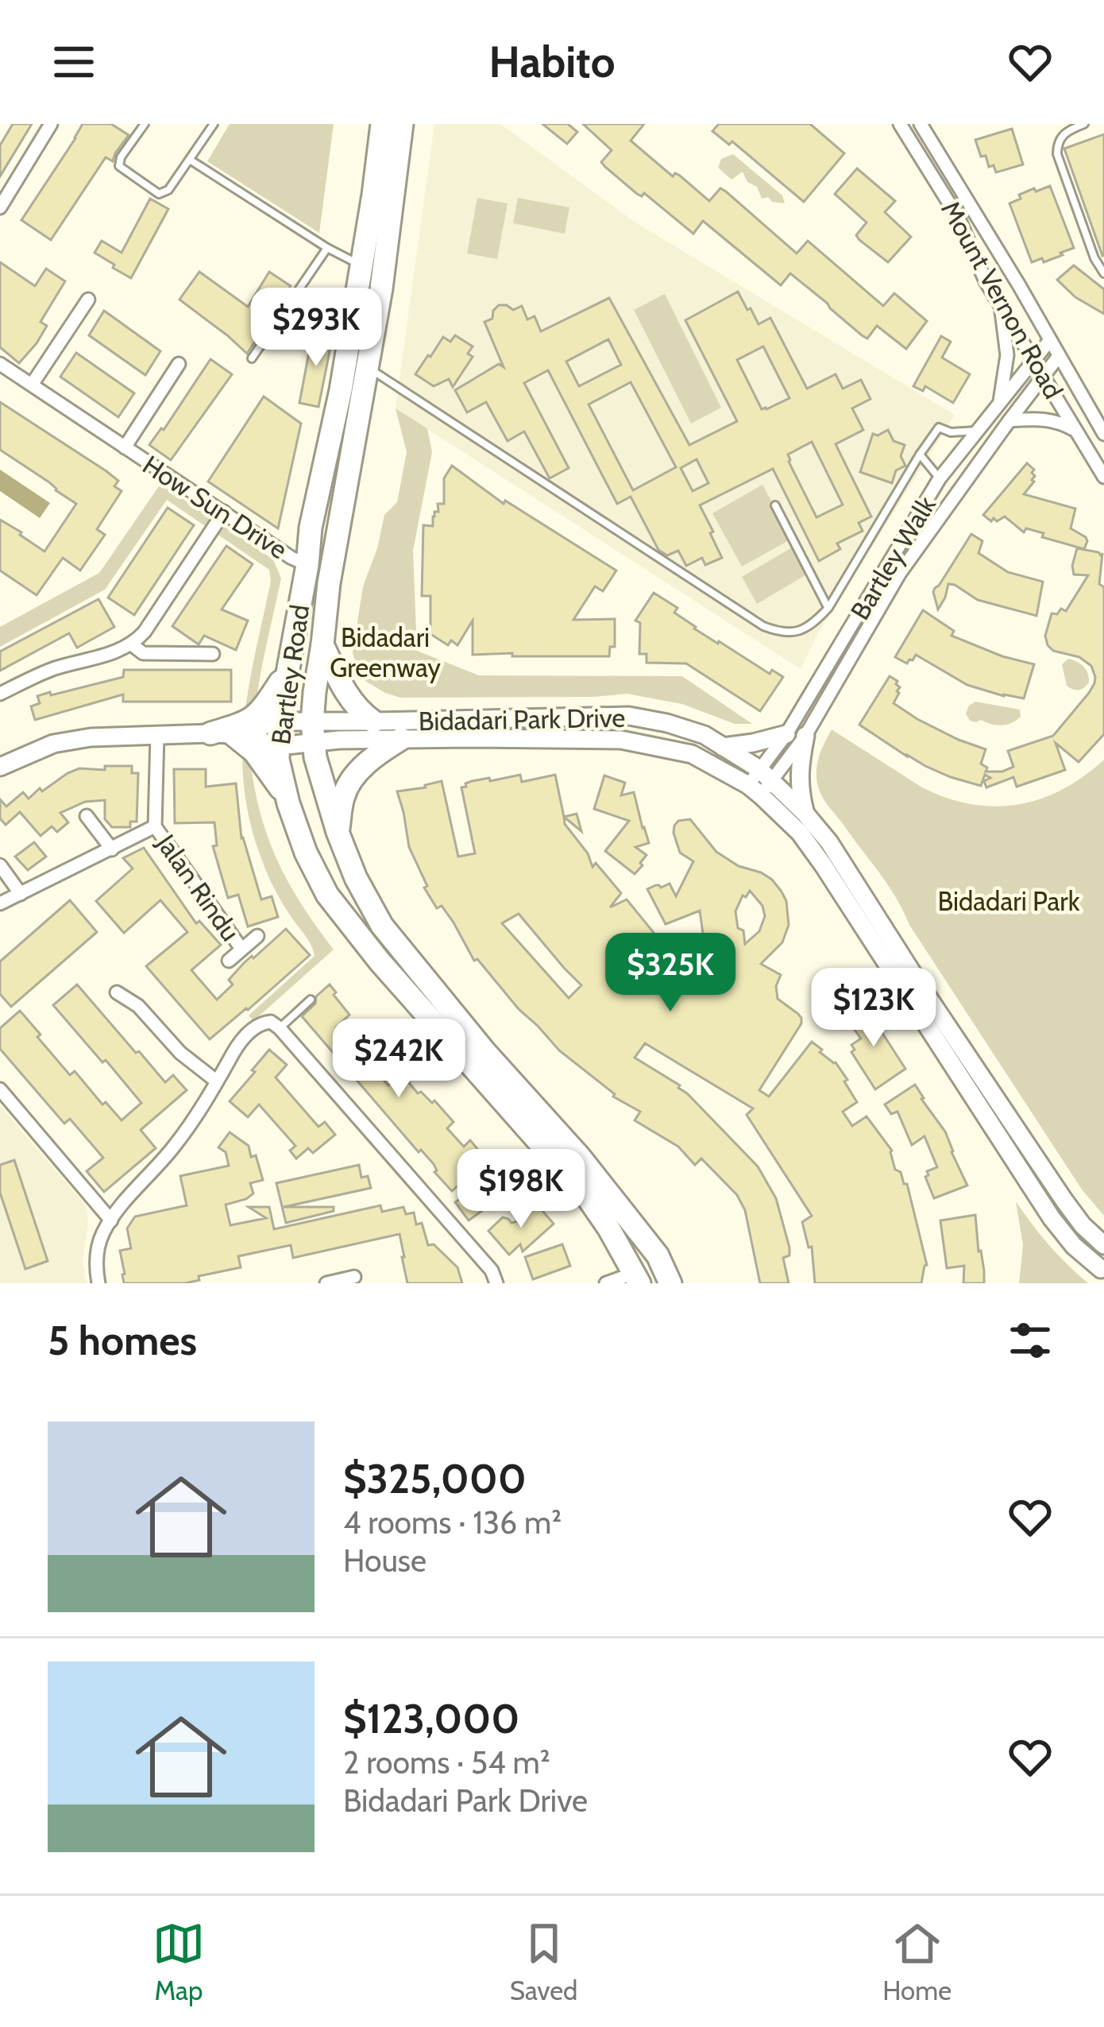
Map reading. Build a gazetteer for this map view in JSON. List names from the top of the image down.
{
  "streets": {
    "highway": ["Bartley Road"],
    "street": [
      "Mount Vernon Road",
      "How Sun Drive",
      "Bartley Walk",
      "Bidadari Park Drive",
      "Jalan Rindu"
    ]
  },
  "crossings": [
    ["Mount Vernon Road", "Bartley Walk"],
    ["How Sun Drive", "Bartley Road"],
    ["Bartley Walk", "Bidadari Park Drive"],
    ["Bartley Road", "Bidadari Park Drive"]
  ],
  "parks": ["Bidadari Greenway", "Bidadari Park"],
  "page": {
    "header": "Habito",
    "price": [
      "$293K",
      "$325K",
      "$123K",
      "$242K",
      "$198K"
    ],
    "heading": "5 homes",
    "list": [
      {
        "name": "$325,000",
        "note": "4 rooms · 136 m² · House"
      },
      {
        "name": "$123,000",
        "note": "2 rooms · 54 m² · Bidadari Park Drive"
      }
    ],
    "tabs": ["Map", "Saved", "Home"]
  }
}
